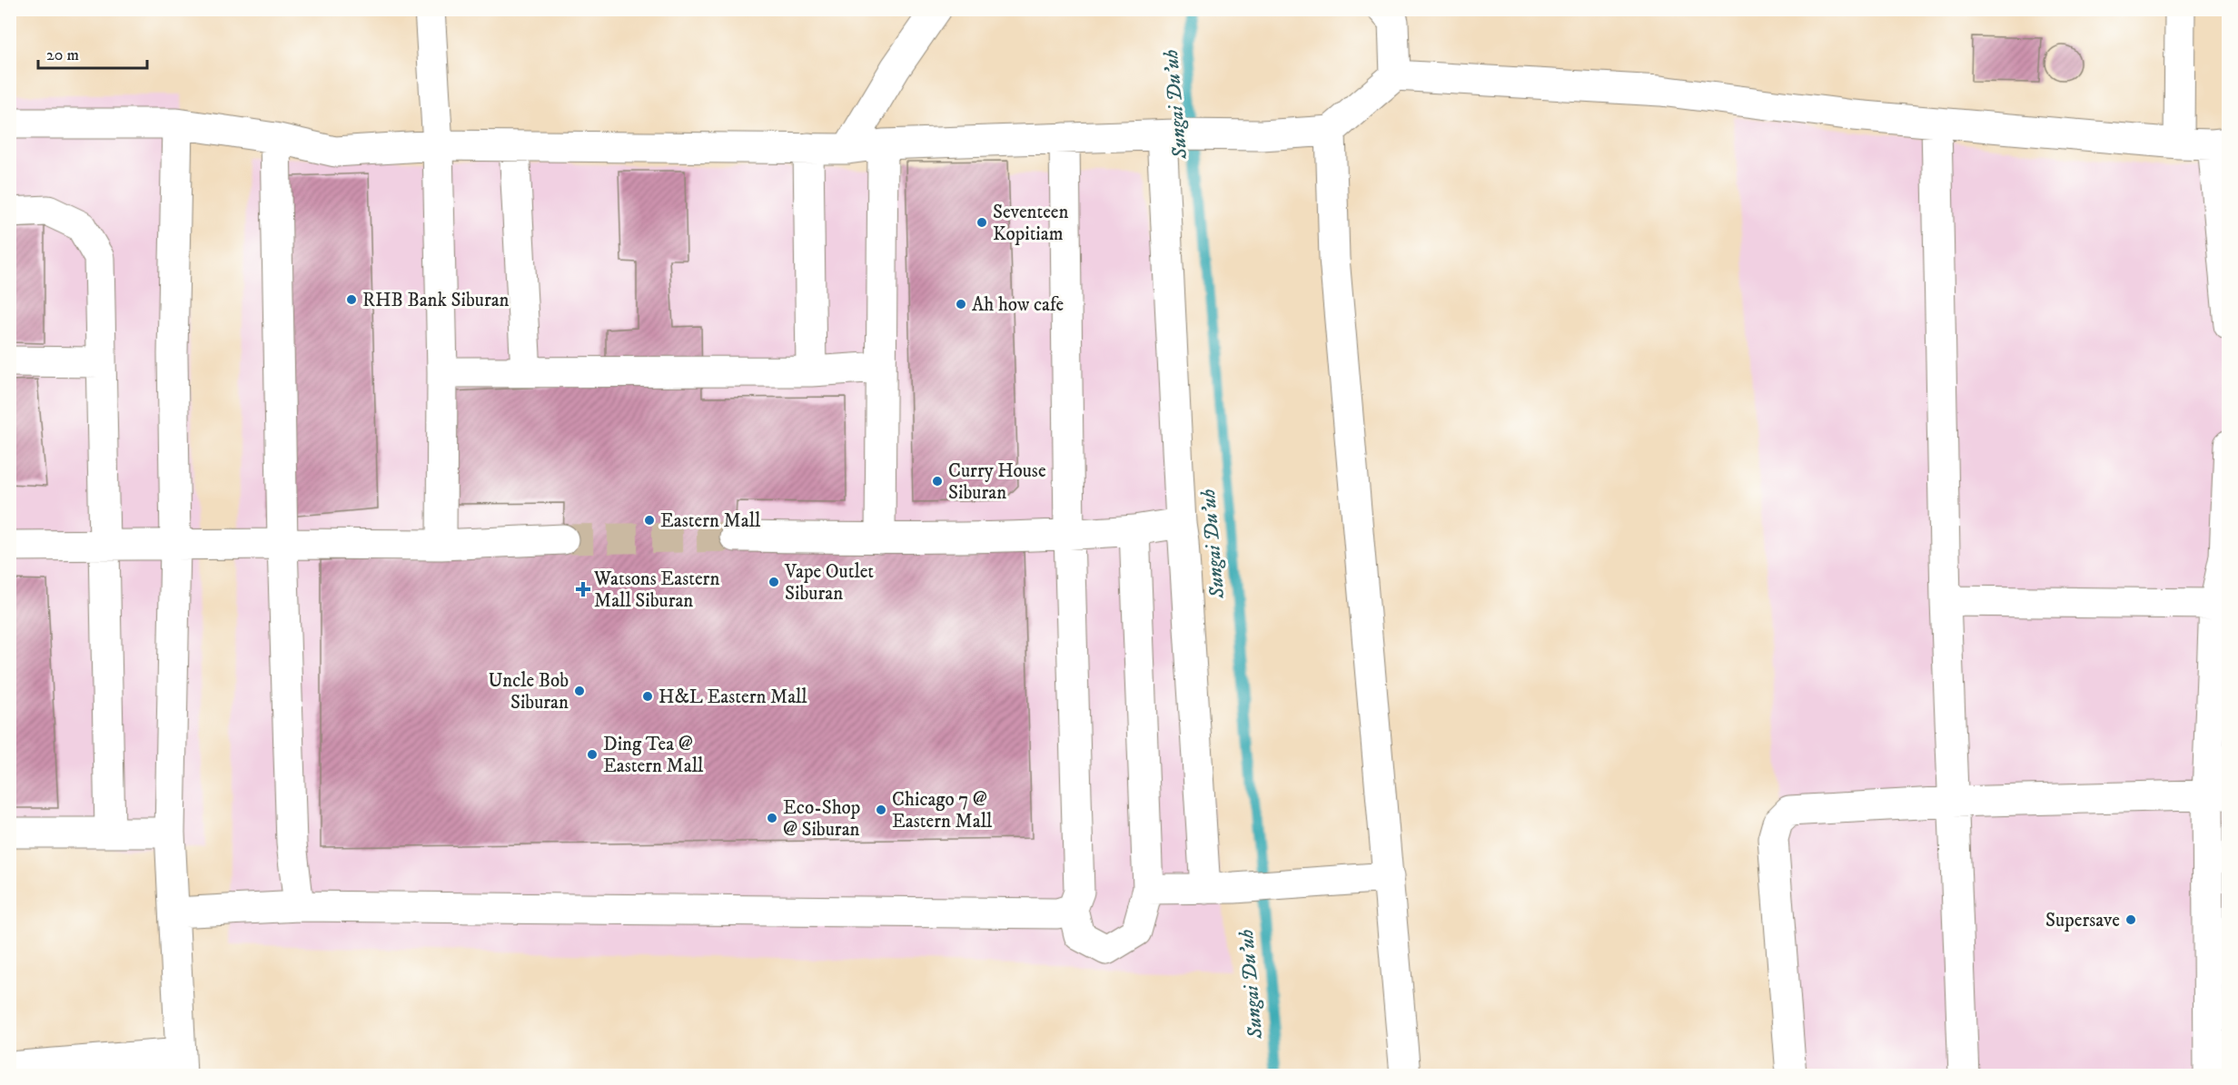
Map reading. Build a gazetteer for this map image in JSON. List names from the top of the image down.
{
  "water": ["Sungai Du'uh"],
  "places": {
    "other": [
      "Seventeen Kopitiam",
      "RHB Bank Siburan",
      "Ah how cafe",
      "Curry House Siburan",
      "Eastern Mall",
      "Vape Outlet Siburan",
      "Uncle Bob Siburan",
      "H&L Eastern Mall",
      "Ding Tea @ Eastern Mall",
      "Chicago 7 @ Eastern Mall",
      "Eco-Shop @ Siburan",
      "Supersave"
    ],
    "health": ["Watsons Eastern Mall Siburan"]
  },
  "scale_bar": "20 m"
}
